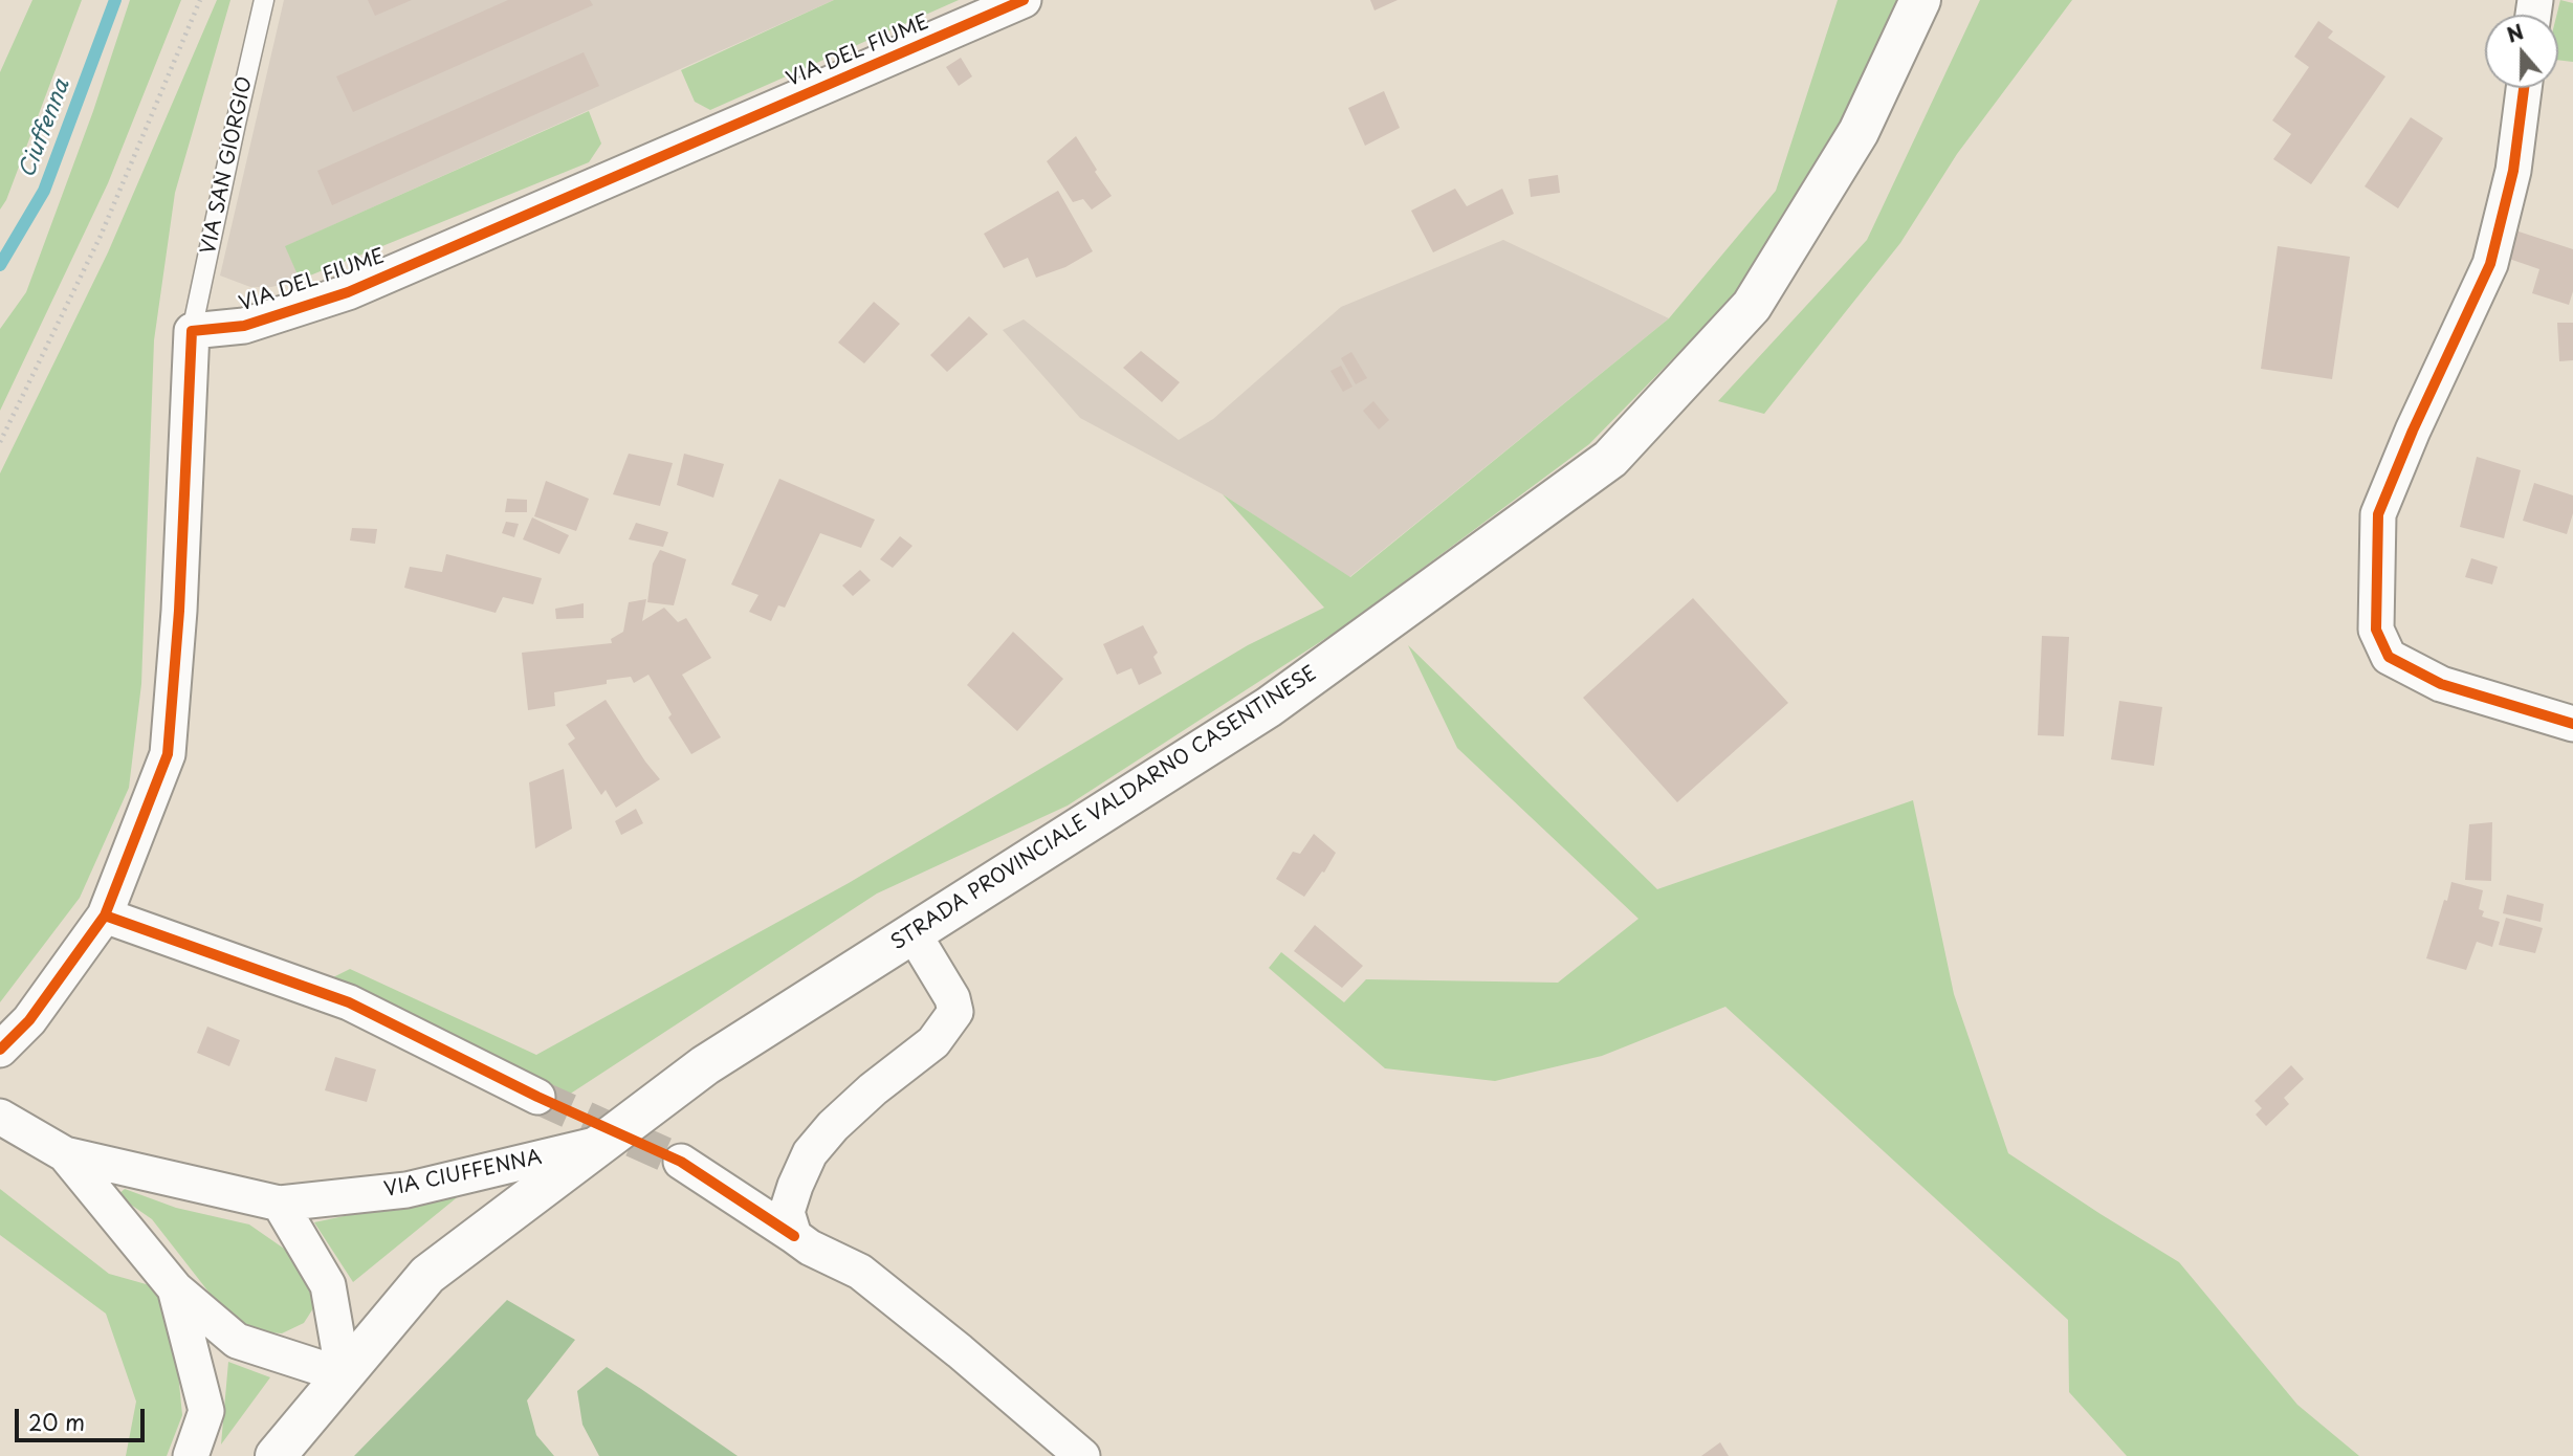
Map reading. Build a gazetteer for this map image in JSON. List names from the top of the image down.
{
  "streets": {
    "main road": ["STRADA PROVINCIALE VALDARNO CASENTINESE"],
    "street": ["VIA DEL FIUME", "VIA CIUFFENNA"],
    "lane": ["VIA SAN GIORGIO"]
  },
  "crossings": [
    ["VIA DEL FIUME", "VIA SAN GIORGIO"],
    ["STRADA PROVINCIALE VALDARNO CASENTINESE", "VIA CIUFFENNA"]
  ],
  "water": ["Ciuffenna"],
  "scale_bar": "20 m",
  "north": "top"
}
